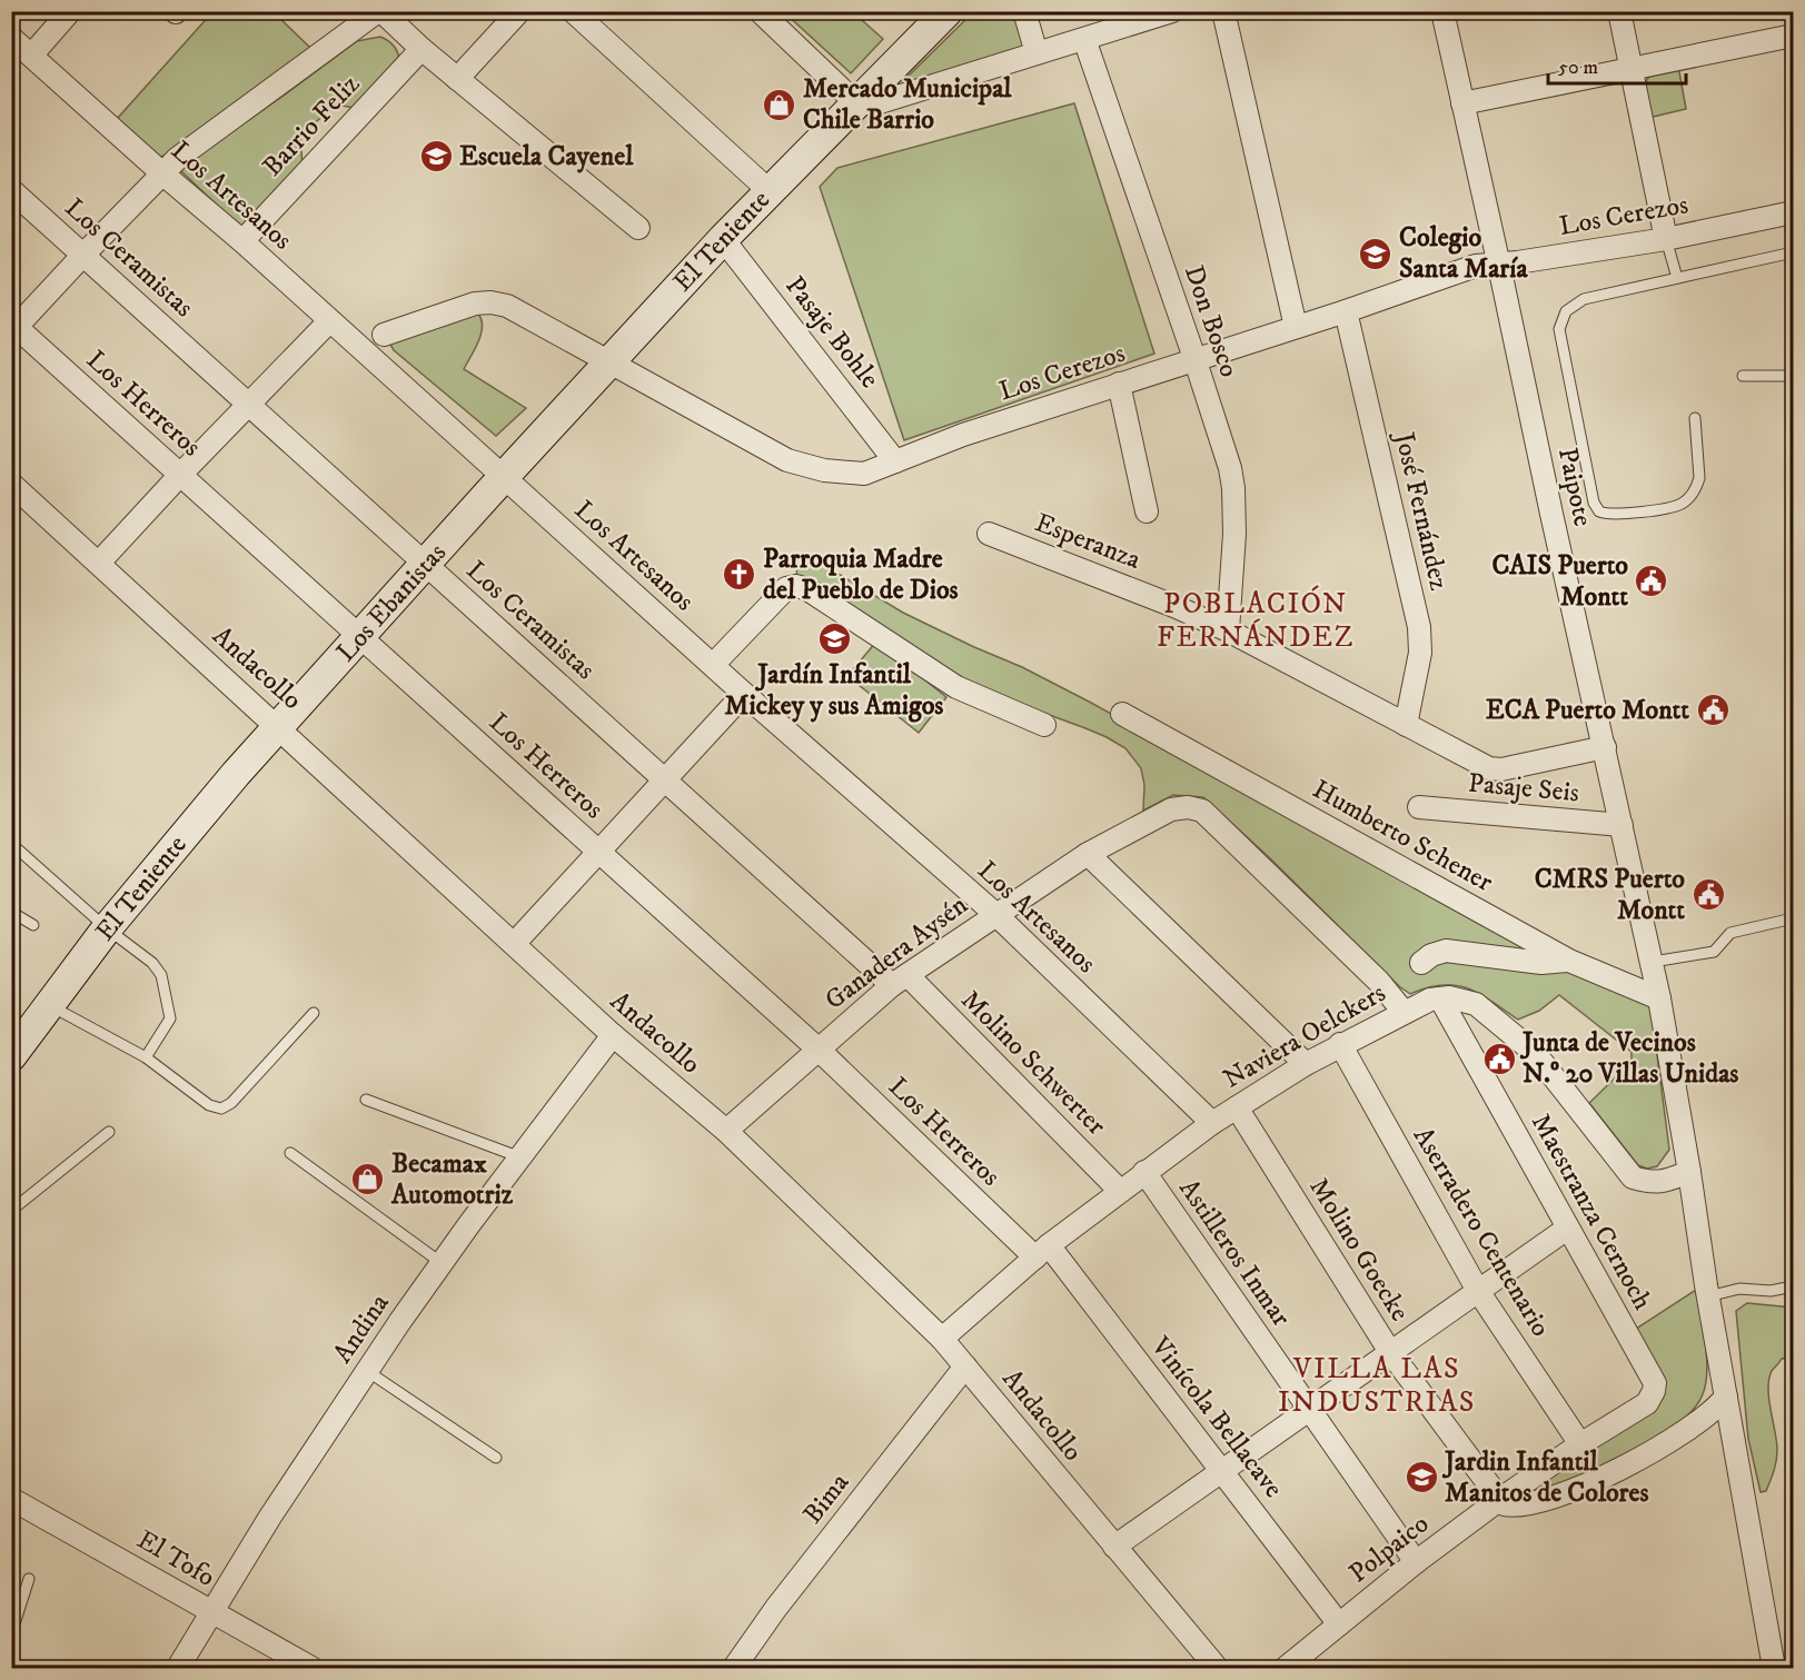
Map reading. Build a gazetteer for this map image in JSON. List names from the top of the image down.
{
  "streets": {
    "main road": ["El Teniente", "Los Ebanistas"],
    "street": [
      "Barrio Feliz",
      "Los Artesanos",
      "Los Cerezos",
      "Los Ceramistas",
      "Don Bosco",
      "Pasaje Bohle",
      "Los Herreros",
      "Paipote",
      "José Fernández",
      "Esperanza",
      "Andacollo",
      "Pasaje Seis",
      "Humberto Schener",
      "Ganadera Aysén",
      "Naviera Oelckers",
      "Molino Schwerter",
      "Maestranza Cernoch",
      "Aserradero Centenario",
      "Molino Goecke",
      "Astilleros Inmar",
      "Andina",
      "Vinícola Bellacave",
      "Bima",
      "Polpaico",
      "El Tofo"
    ]
  },
  "crossings": [
    ["Barrio Feliz", "Los Artesanos"],
    ["Los Artesanos", "El Teniente"],
    ["Los Artesanos", "Los Ebanistas"],
    ["Los Artesanos", "Ganadera Aysén"],
    ["Los Artesanos", "Naviera Oelckers"],
    ["Los Cerezos", "El Teniente"],
    ["Los Cerezos", "Don Bosco"],
    ["Los Cerezos", "Pasaje Bohle"],
    ["Los Cerezos", "Paipote"],
    ["Los Cerezos", "José Fernández"],
    ["El Teniente", "Pasaje Bohle"],
    ["El Teniente", "Los Ebanistas"],
    ["El Teniente", "Andacollo"],
    ["Los Ceramistas", "Los Ebanistas"],
    ["Los Ceramistas", "Ganadera Aysén"],
    ["Los Ceramistas", "Molino Schwerter"],
    ["Don Bosco", "Esperanza"],
    ["Los Herreros", "Los Ebanistas"],
    ["Los Herreros", "Ganadera Aysén"],
    ["Los Herreros", "Naviera Oelckers"],
    ["Los Herreros", "Vinícola Bellacave"],
    ["Paipote", "Esperanza"],
    ["Paipote", "Pasaje Seis"],
    ["Paipote", "Humberto Schener"],
    ["Paipote", "Naviera Oelckers"],
    ["José Fernández", "Esperanza"],
    ["Los Ebanistas", "Andacollo"],
    ["Andacollo", "Ganadera Aysén"],
    ["Andacollo", "Naviera Oelckers"],
    ["Andacollo", "Andina"],
    ["Andacollo", "Bima"],
    ["Ganadera Aysén", "Naviera Oelckers"],
    ["Ganadera Aysén", "Molino Schwerter"],
    ["Naviera Oelckers", "Molino Schwerter"],
    ["Naviera Oelckers", "Maestranza Cernoch"],
    ["Naviera Oelckers", "Aserradero Centenario"],
    ["Naviera Oelckers", "Molino Goecke"],
    ["Naviera Oelckers", "Astilleros Inmar"],
    ["Naviera Oelckers", "Vinícola Bellacave"],
    ["Maestranza Cernoch", "Polpaico"],
    ["Aserradero Centenario", "Polpaico"],
    ["Molino Goecke", "Polpaico"],
    ["Astilleros Inmar", "Polpaico"],
    ["Andina", "El Tofo"],
    ["Vinícola Bellacave", "Polpaico"]
  ],
  "districts": ["POBLACIÓN FERNÁNDEZ", "VILLA LAS INDUSTRIAS"],
  "places": {
    "shop": ["Mercado Municipal Chile Barrio", "Becamax Automotriz"],
    "school or university": [
      "Escuela Cayenel",
      "Colegio Santa María",
      "Jardín Infantil Mickey y sus Amigos",
      "Jardin Infantil Manitos de Colores"
    ],
    "church": ["Parroquia Madre del Pueblo de Dios"],
    "public building": [
      "CAIS Puerto Montt",
      "ECA Puerto Montt",
      "CMRS Puerto Montt",
      "Junta de Vecinos N.º 20 Villas Unidas"
    ]
  },
  "scale_bar": "50 m"
}
